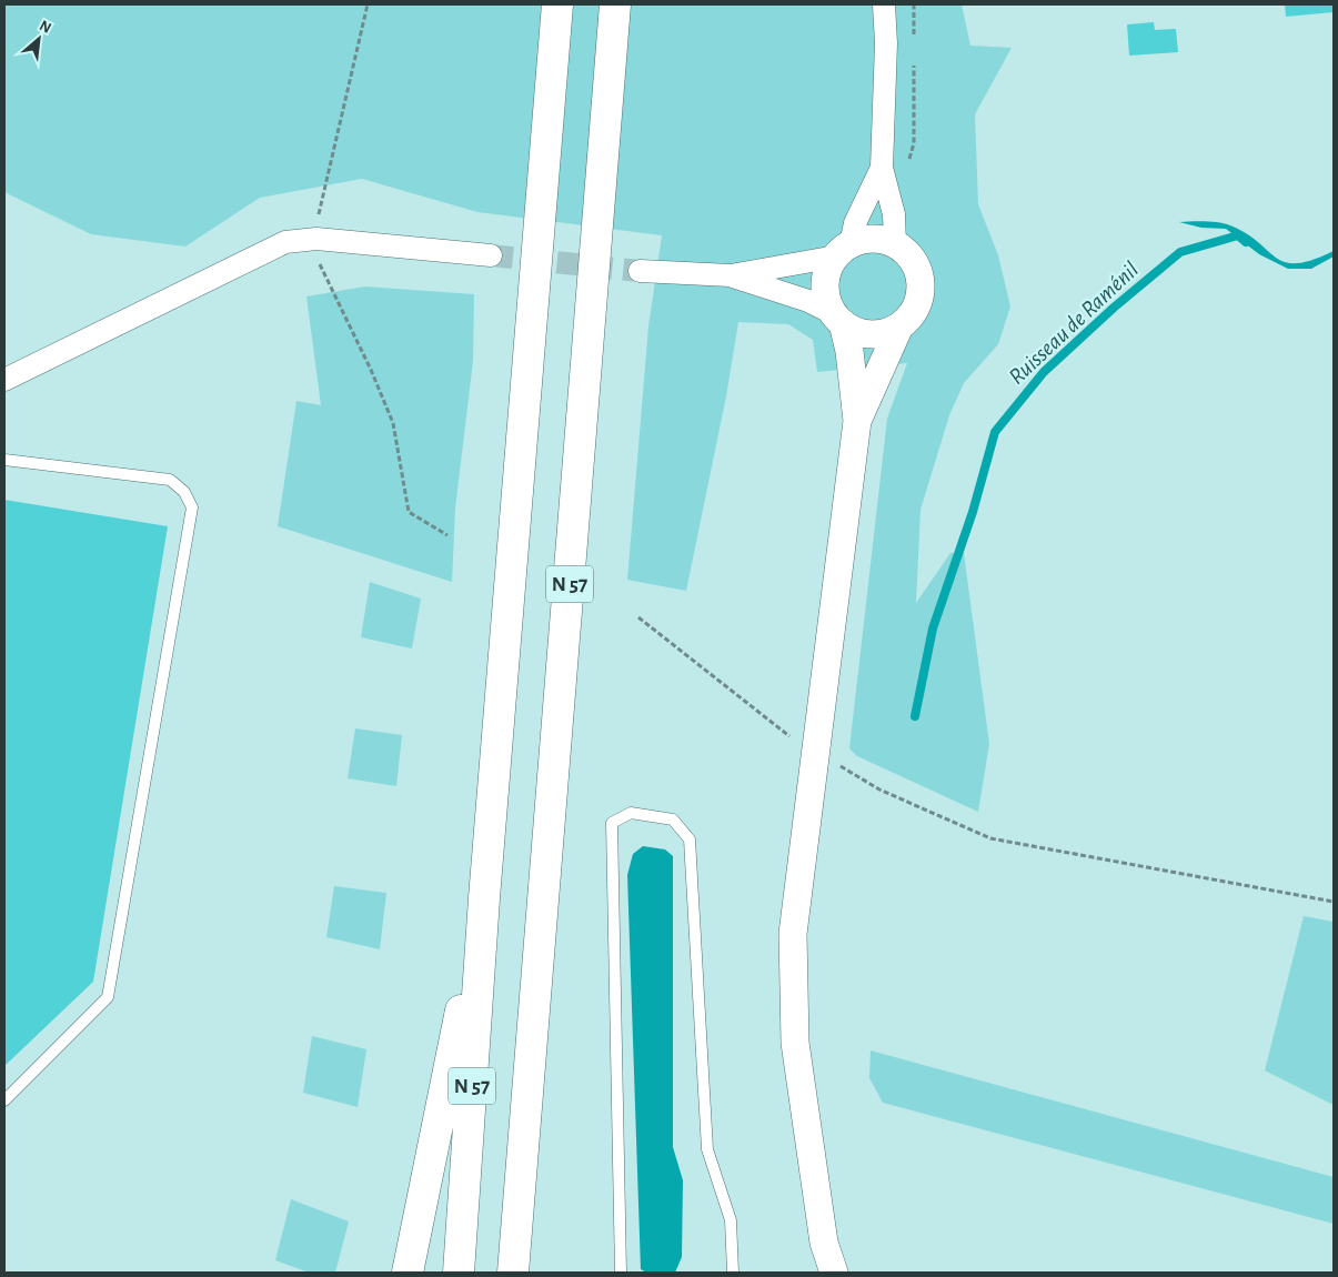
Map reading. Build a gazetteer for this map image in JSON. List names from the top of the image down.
{
  "streets": {
    "highway": ["N 57"]
  },
  "water": ["Ruisseau de Raménil"],
  "north": "top right"
}
